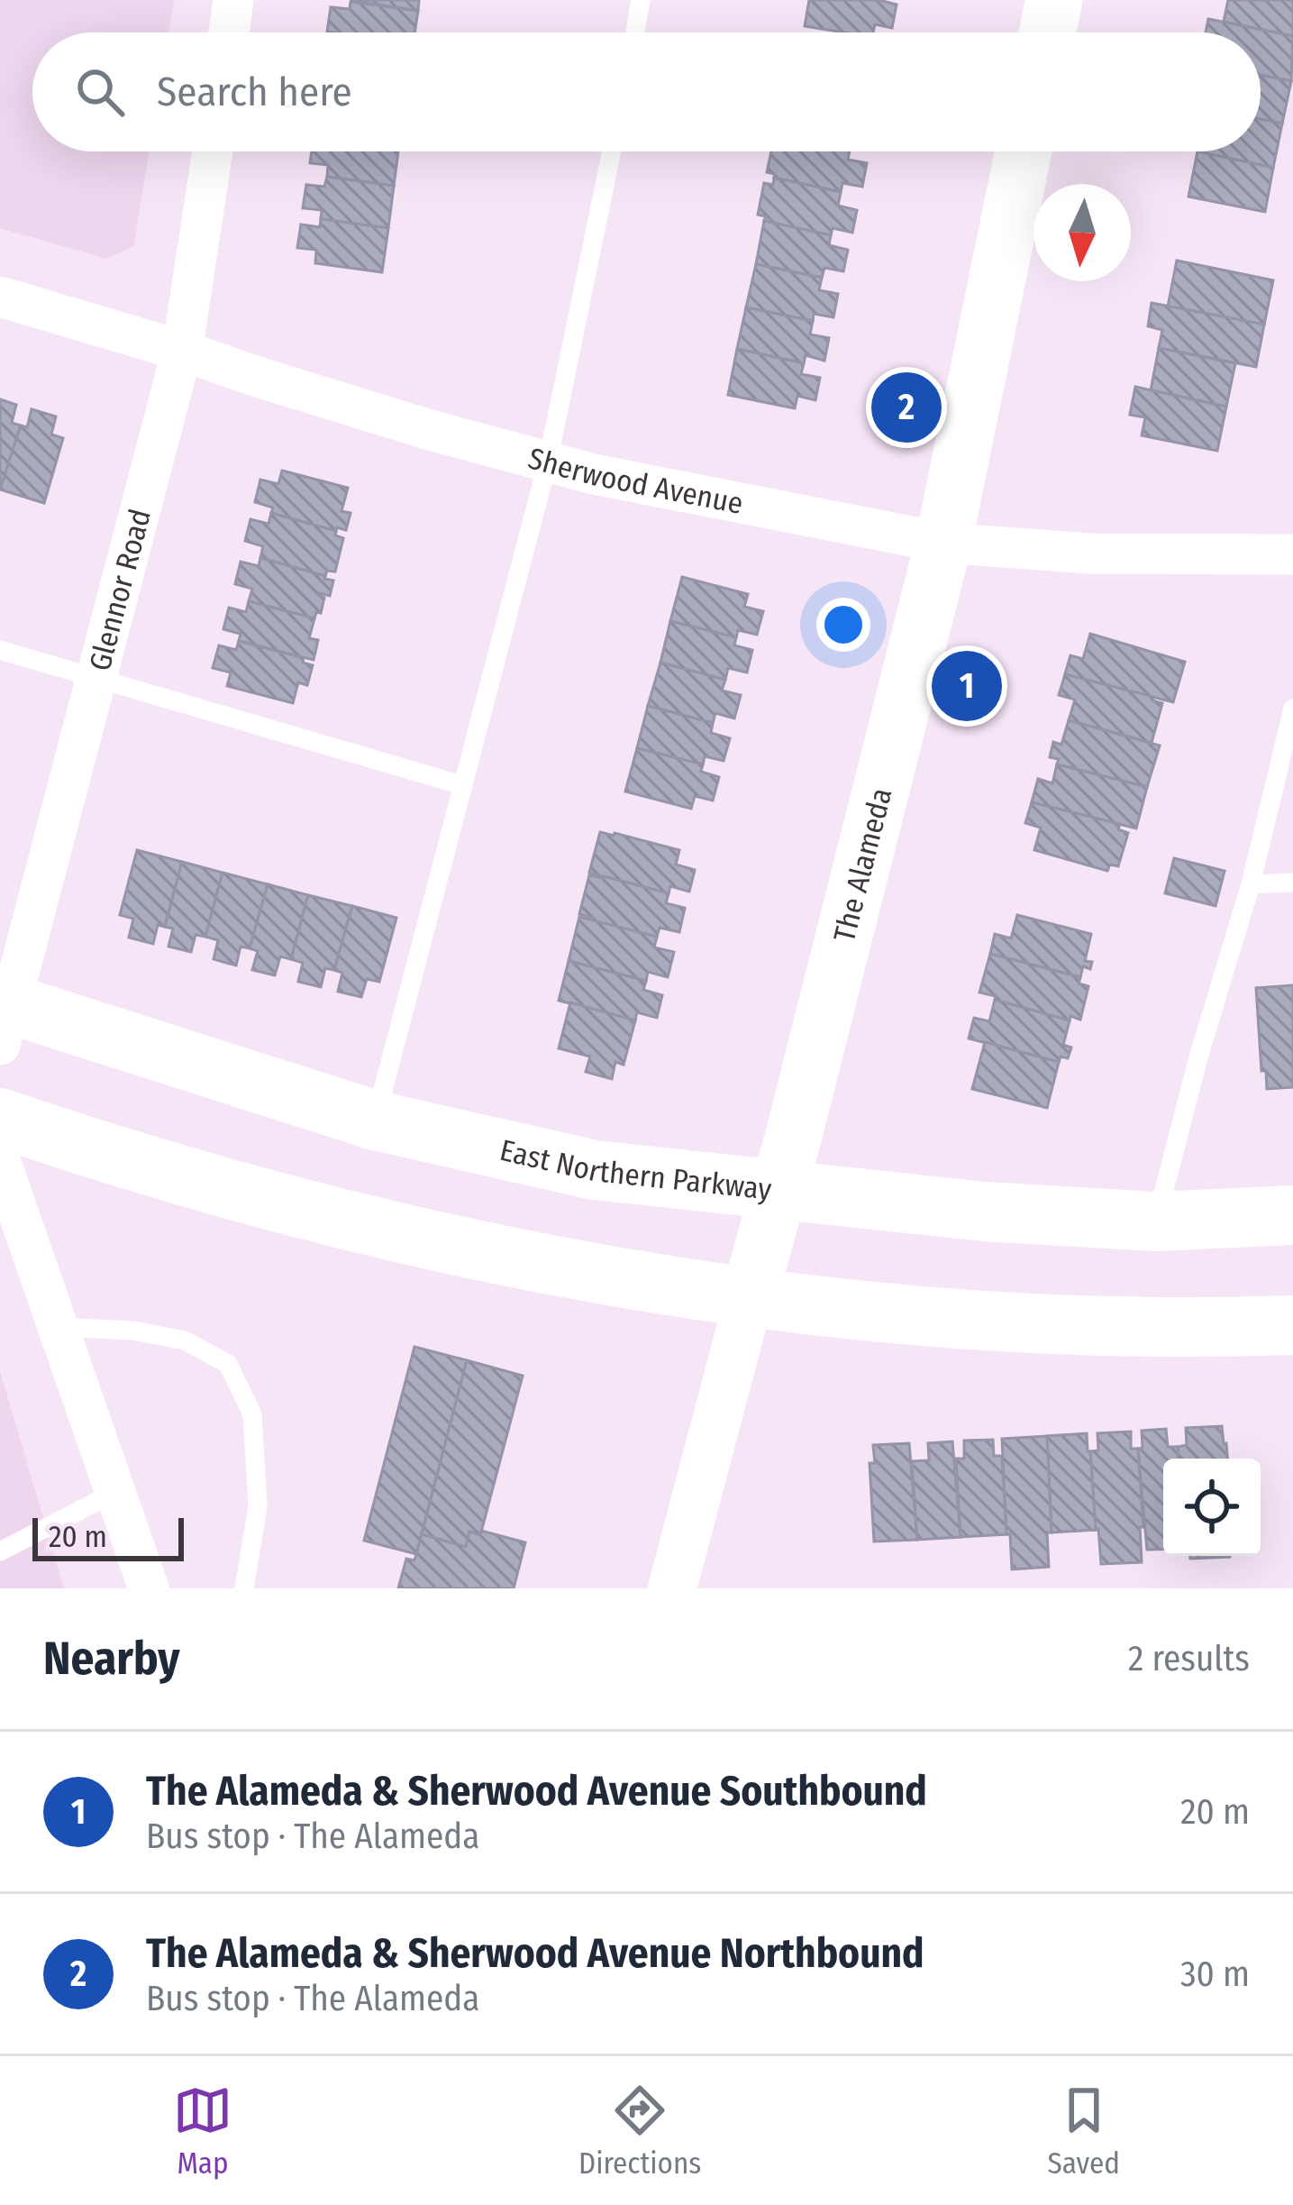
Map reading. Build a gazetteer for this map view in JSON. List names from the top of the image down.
{
  "streets": {
    "main road": ["The Alameda", "East Northern Parkway"],
    "street": ["Sherwood Avenue", "Glennor Road"]
  },
  "crossings": [
    ["Sherwood Avenue", "Glennor Road"],
    ["Sherwood Avenue", "The Alameda"],
    ["Glennor Road", "East Northern Parkway"],
    ["The Alameda", "East Northern Parkway"]
  ],
  "scale_bar": "20 m",
  "north": "bottom",
  "page": {
    "search": "Search here",
    "pins": ["2", "1"],
    "scale": "20 m",
    "heading": ["Nearby", "2 results"],
    "list": [
      {
        "mark": "1",
        "name": "The Alameda & Sherwood Avenue Southbound",
        "note": "Bus stop · The Alameda",
        "value": "20 m"
      },
      {
        "mark": "2",
        "name": "The Alameda & Sherwood Avenue Northbound",
        "note": "Bus stop · The Alameda",
        "value": "30 m"
      }
    ],
    "nav": ["Map", "Directions", "Saved"]
  }
}
